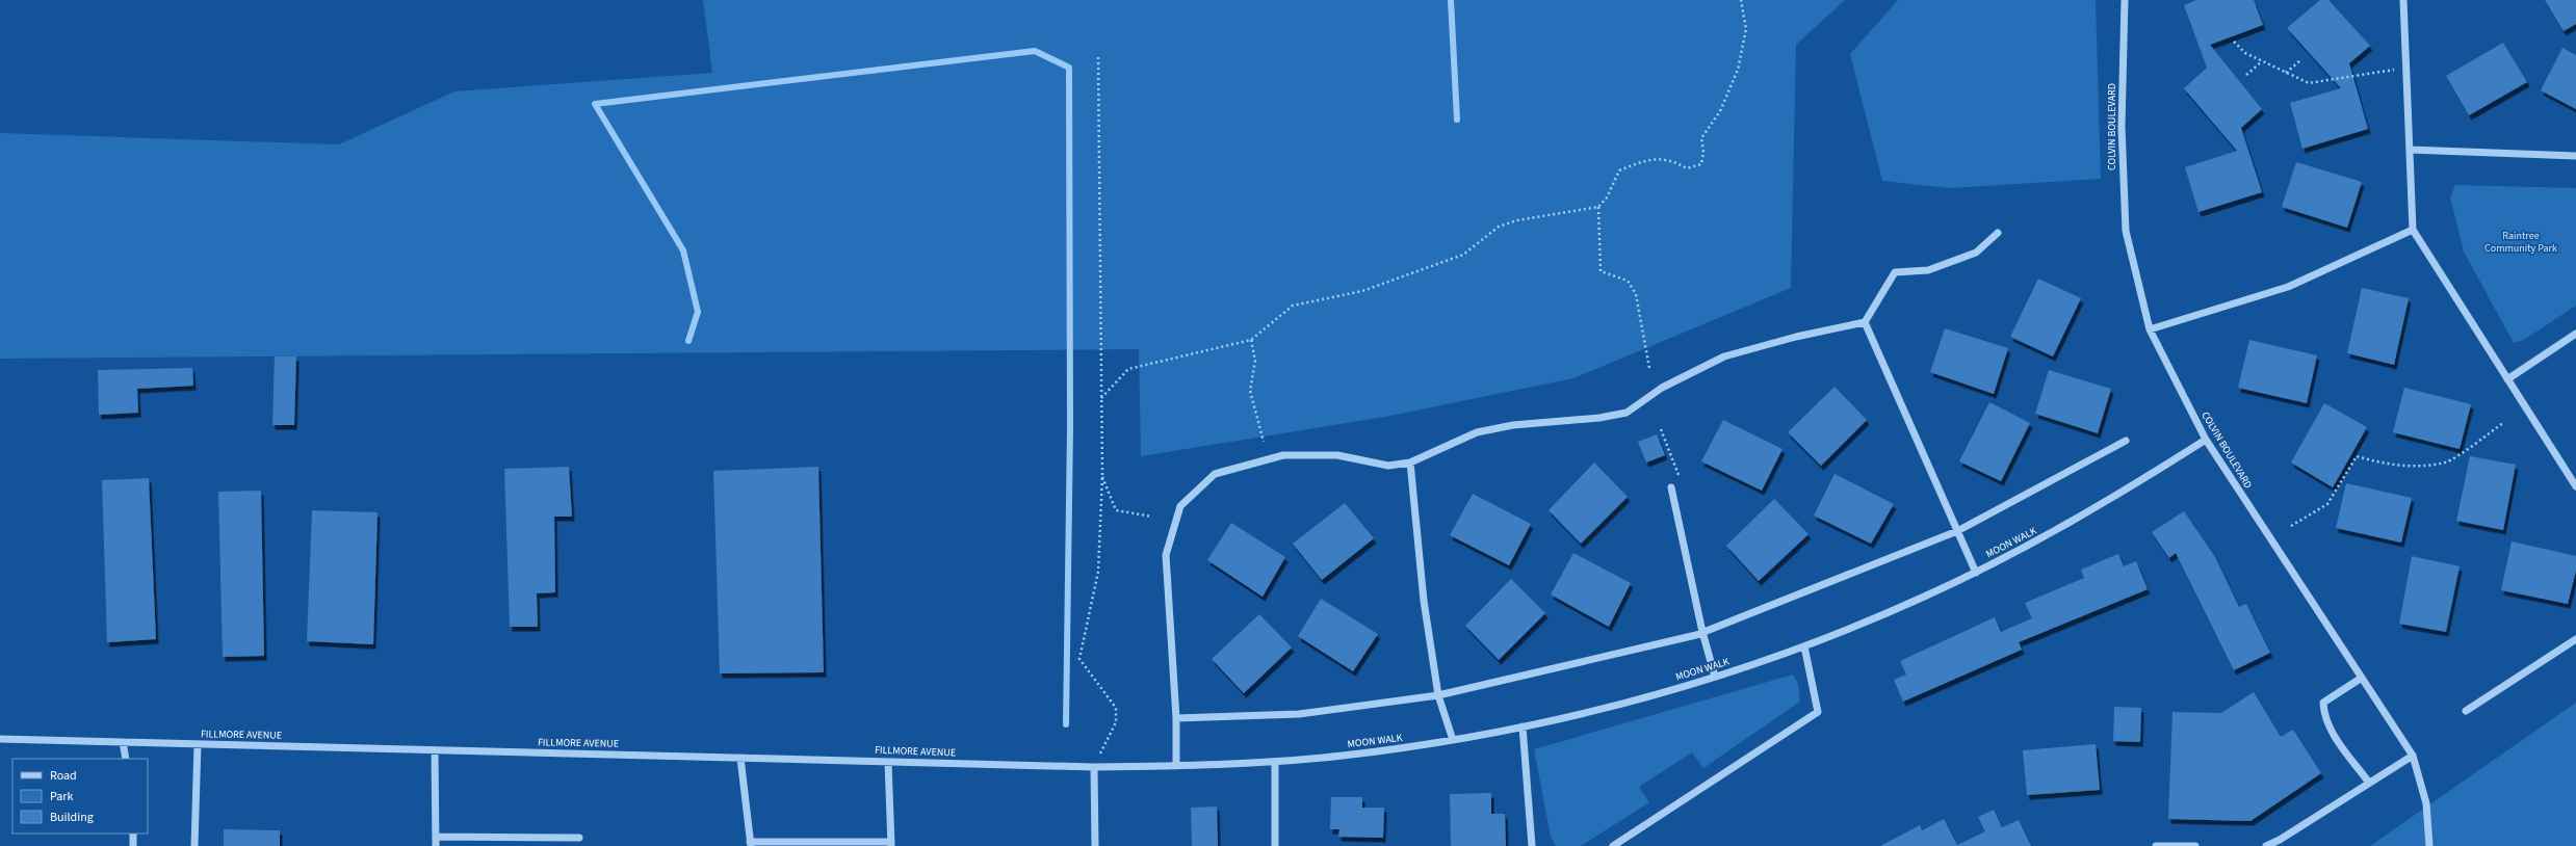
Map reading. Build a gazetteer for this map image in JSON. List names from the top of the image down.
{
  "streets": {
    "street": ["COLVIN BOULEVARD", "MOON WALK", "FILLMORE AVENUE"]
  },
  "crossings": [
    ["COLVIN BOULEVARD", "MOON WALK"],
    ["MOON WALK", "FILLMORE AVENUE"]
  ],
  "parks": ["Raintree Community Park"],
  "legend": ["Road", "Park", "Building"]
}
